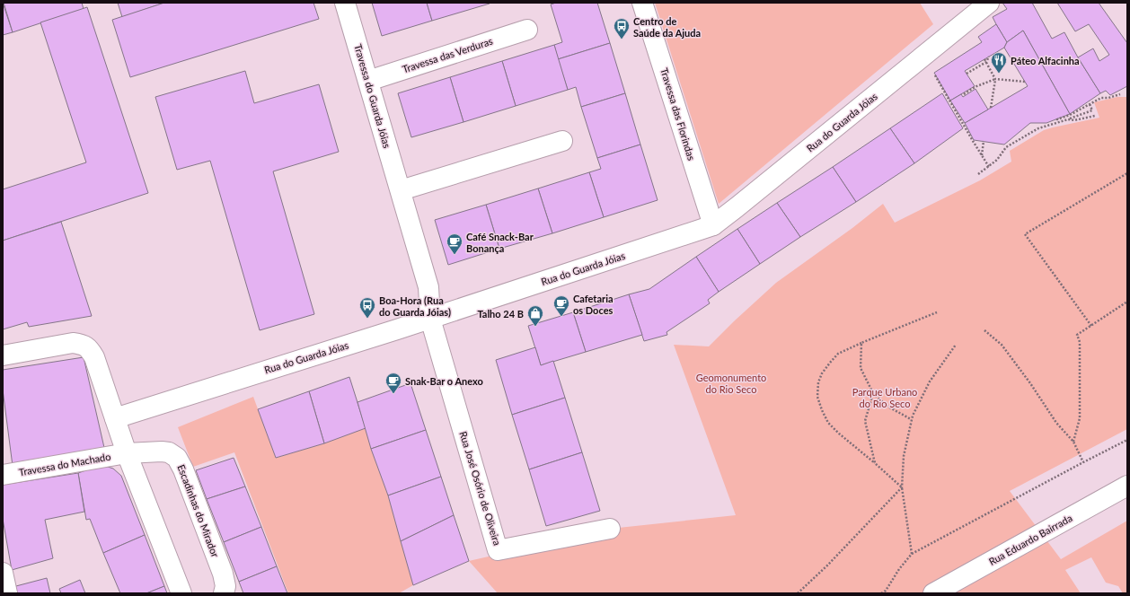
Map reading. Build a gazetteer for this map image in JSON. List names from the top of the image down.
{
  "streets": {
    "street": [
      "Travessa das Verduras",
      "Travessa do Guarda Jóias",
      "Travessa das Florindas",
      "Rua do Guarda Jóias",
      "Travessa do Machado",
      "Rua José Osório de Oliveira",
      "Escadinhas do Mirador",
      "Rua Eduardo Bairrada"
    ]
  },
  "crossings": [
    ["Travessa das Verduras", "Travessa do Guarda Jóias"],
    ["Travessa do Guarda Jóias", "Rua do Guarda Jóias"],
    ["Travessa do Guarda Jóias", "Rua José Osório de Oliveira"],
    ["Travessa das Florindas", "Rua do Guarda Jóias"],
    ["Rua do Guarda Jóias", "Rua José Osório de Oliveira"],
    ["Travessa do Machado", "Escadinhas do Mirador"]
  ],
  "parks": ["Geomonumento do Rio Seco", "Parque Urbano do Rio Seco"],
  "places": {
    "bus stop": ["Centro de Saúde da Ajuda", "Boa-Hora (Rua do Guarda Jóias)"],
    "restaurant": ["Páteo Alfacinha"],
    "cafe": ["Café Snack-Bar Bonança", "Cafetaria os Doces", "Snak-Bar o Anexo"],
    "shop": ["Talho 24 B"]
  }
}
